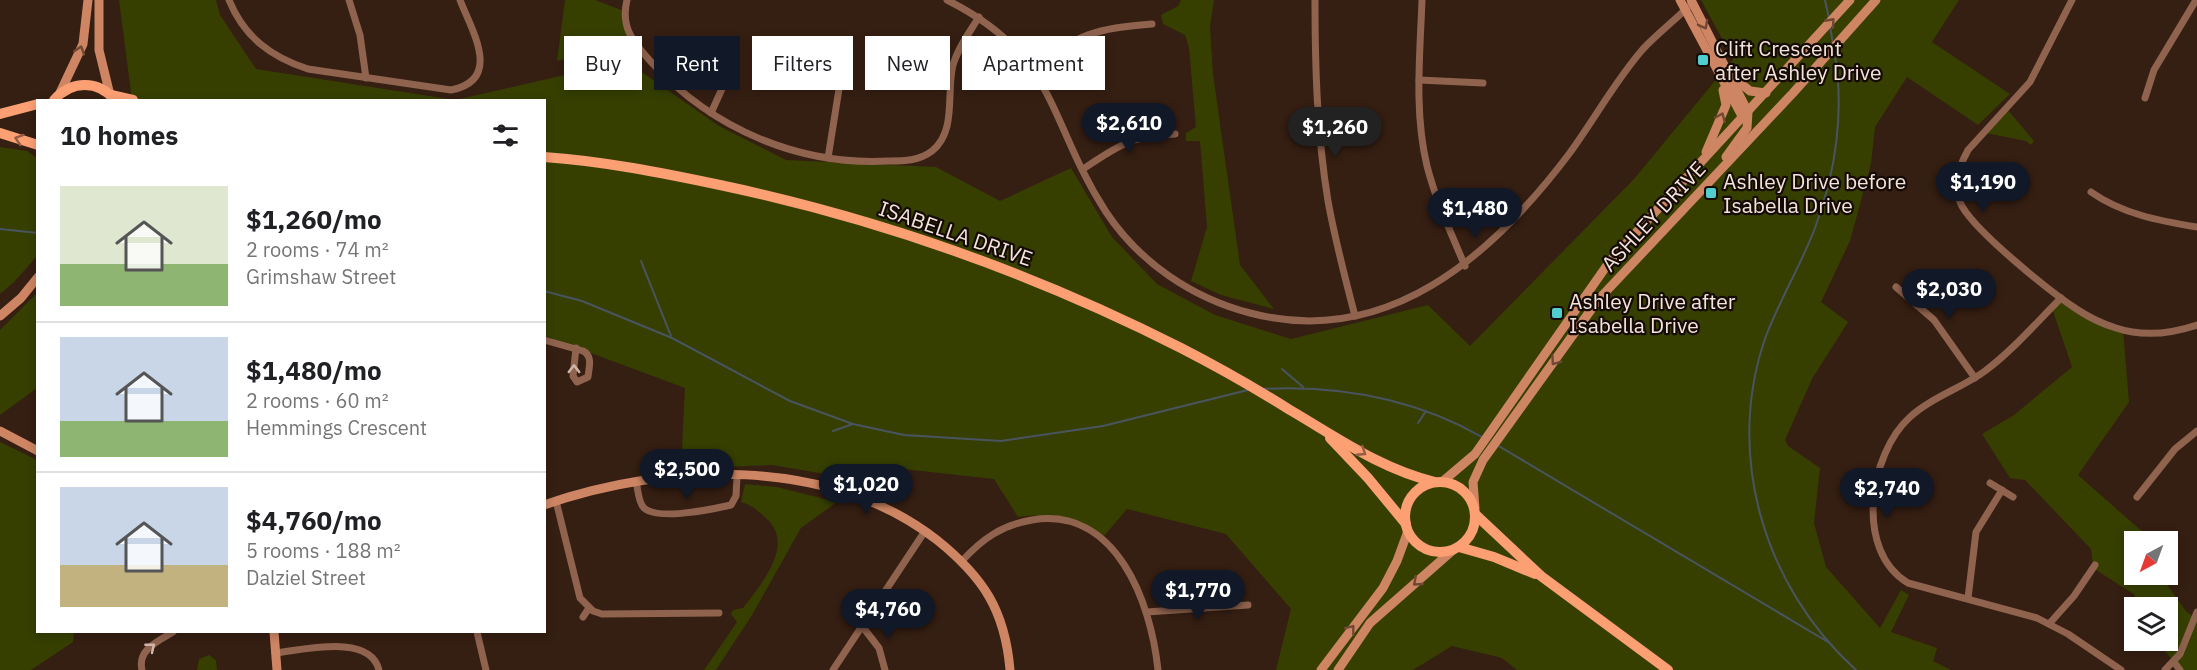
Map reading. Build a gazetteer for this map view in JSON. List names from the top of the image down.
{
  "streets": {
    "main road": ["ASHLEY DRIVE", "ISABELLA DRIVE"]
  },
  "crossings": [
    ["ASHLEY DRIVE", "ISABELLA DRIVE"]
  ],
  "places": {
    "transit": ["Clift Crescent after Ashley Drive", "Ashley Drive before Isabella Drive", "Ashley Drive after Isabella Drive"]
  },
  "north": "bottom left",
  "page": {
    "chip": [
      "Buy",
      "Rent",
      "Filters",
      "New",
      "Apartment"
    ],
    "heading": "10 homes",
    "price": [
      "$2,610",
      "$1,260",
      "$1,190",
      "$1,480",
      "$2,030",
      "$2,500",
      "$1,020",
      "$2,740",
      "$1,770",
      "$4,760"
    ],
    "list": [
      {
        "name": "$1,260/mo",
        "note": "2 rooms · 74 m² · Grimshaw Street"
      },
      {
        "name": "$1,480/mo",
        "note": "2 rooms · 60 m² · Hemmings Crescent"
      },
      {
        "name": "$4,760/mo",
        "note": "5 rooms · 188 m² · Dalziel Street"
      }
    ]
  }
}
